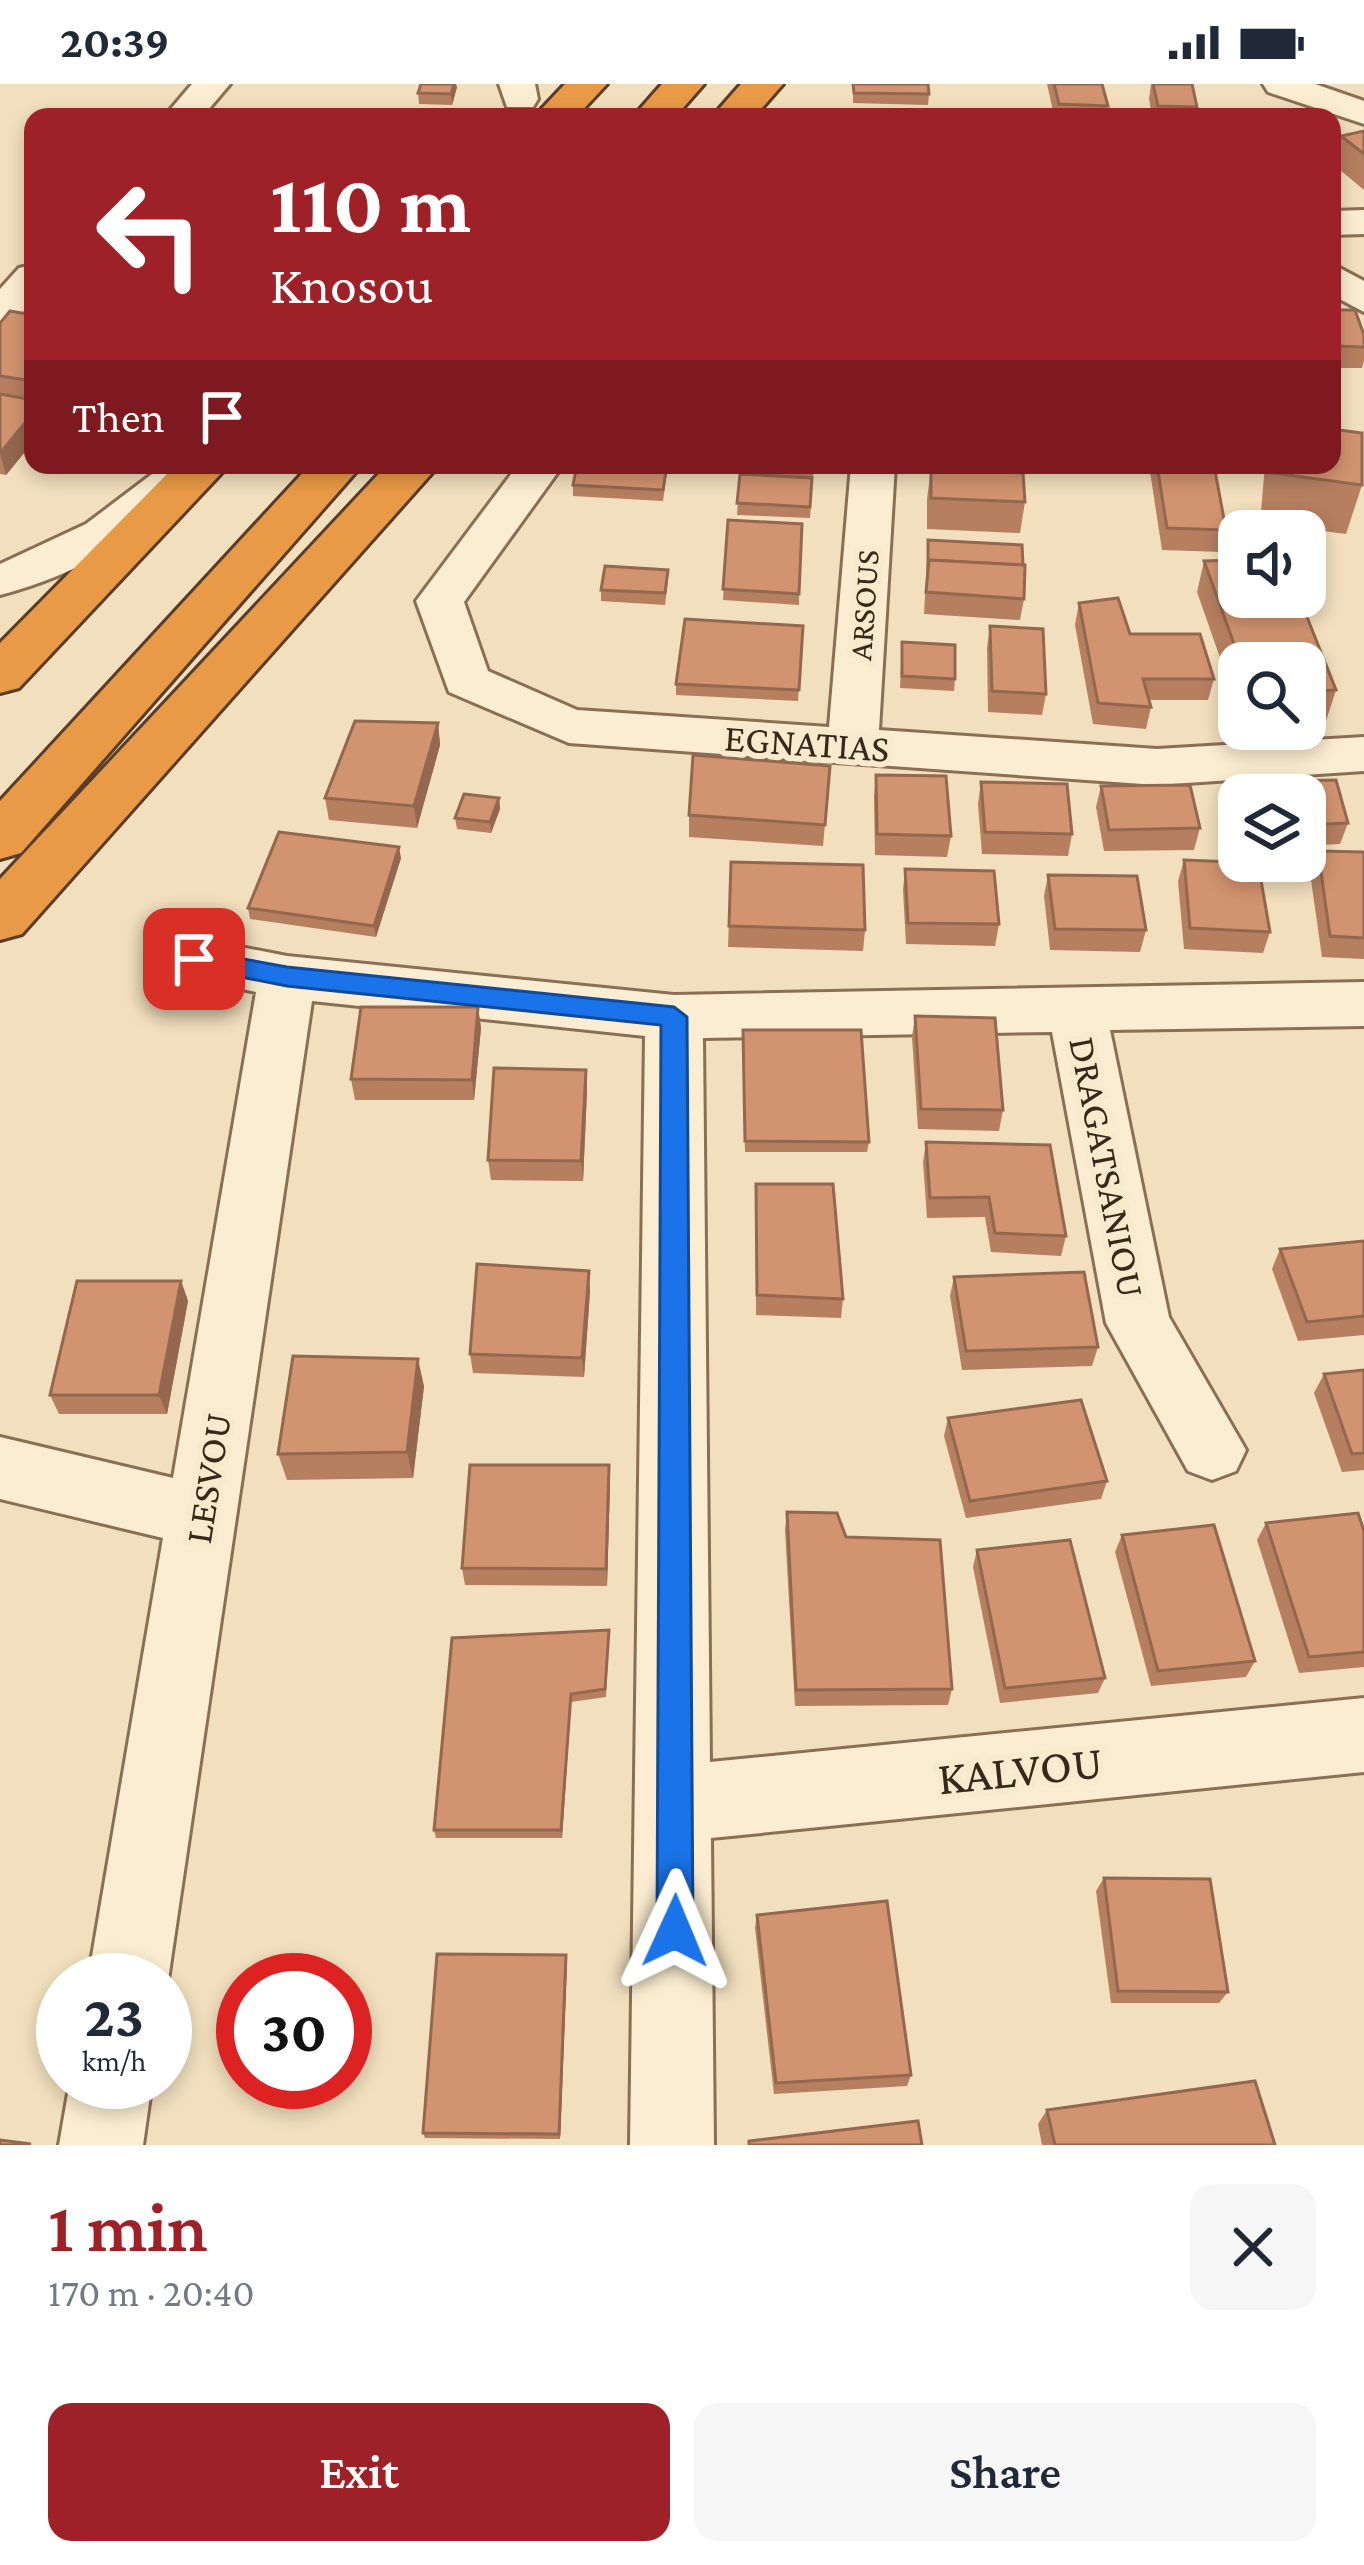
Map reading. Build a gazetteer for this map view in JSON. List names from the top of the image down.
{
  "streets": {
    "street": [
      "ARSOUS",
      "EGNATIAS",
      "DRAGATSANIOU",
      "LESVOU",
      "KALVOU"
    ]
  },
  "crossings": [
    ["ARSOUS", "EGNATIAS"],
    ["DRAGATSANIOU", "LESVOU"]
  ],
  "page": {
    "status": "20:39",
    "turn": ["110 m", "Knosou"],
    "then": "Then",
    "speed": "23 km/h",
    "limit": "30",
    "heading": ["1 min", "170 m · 20:40"],
    "buttons": ["Exit", "Share"]
  }
}
